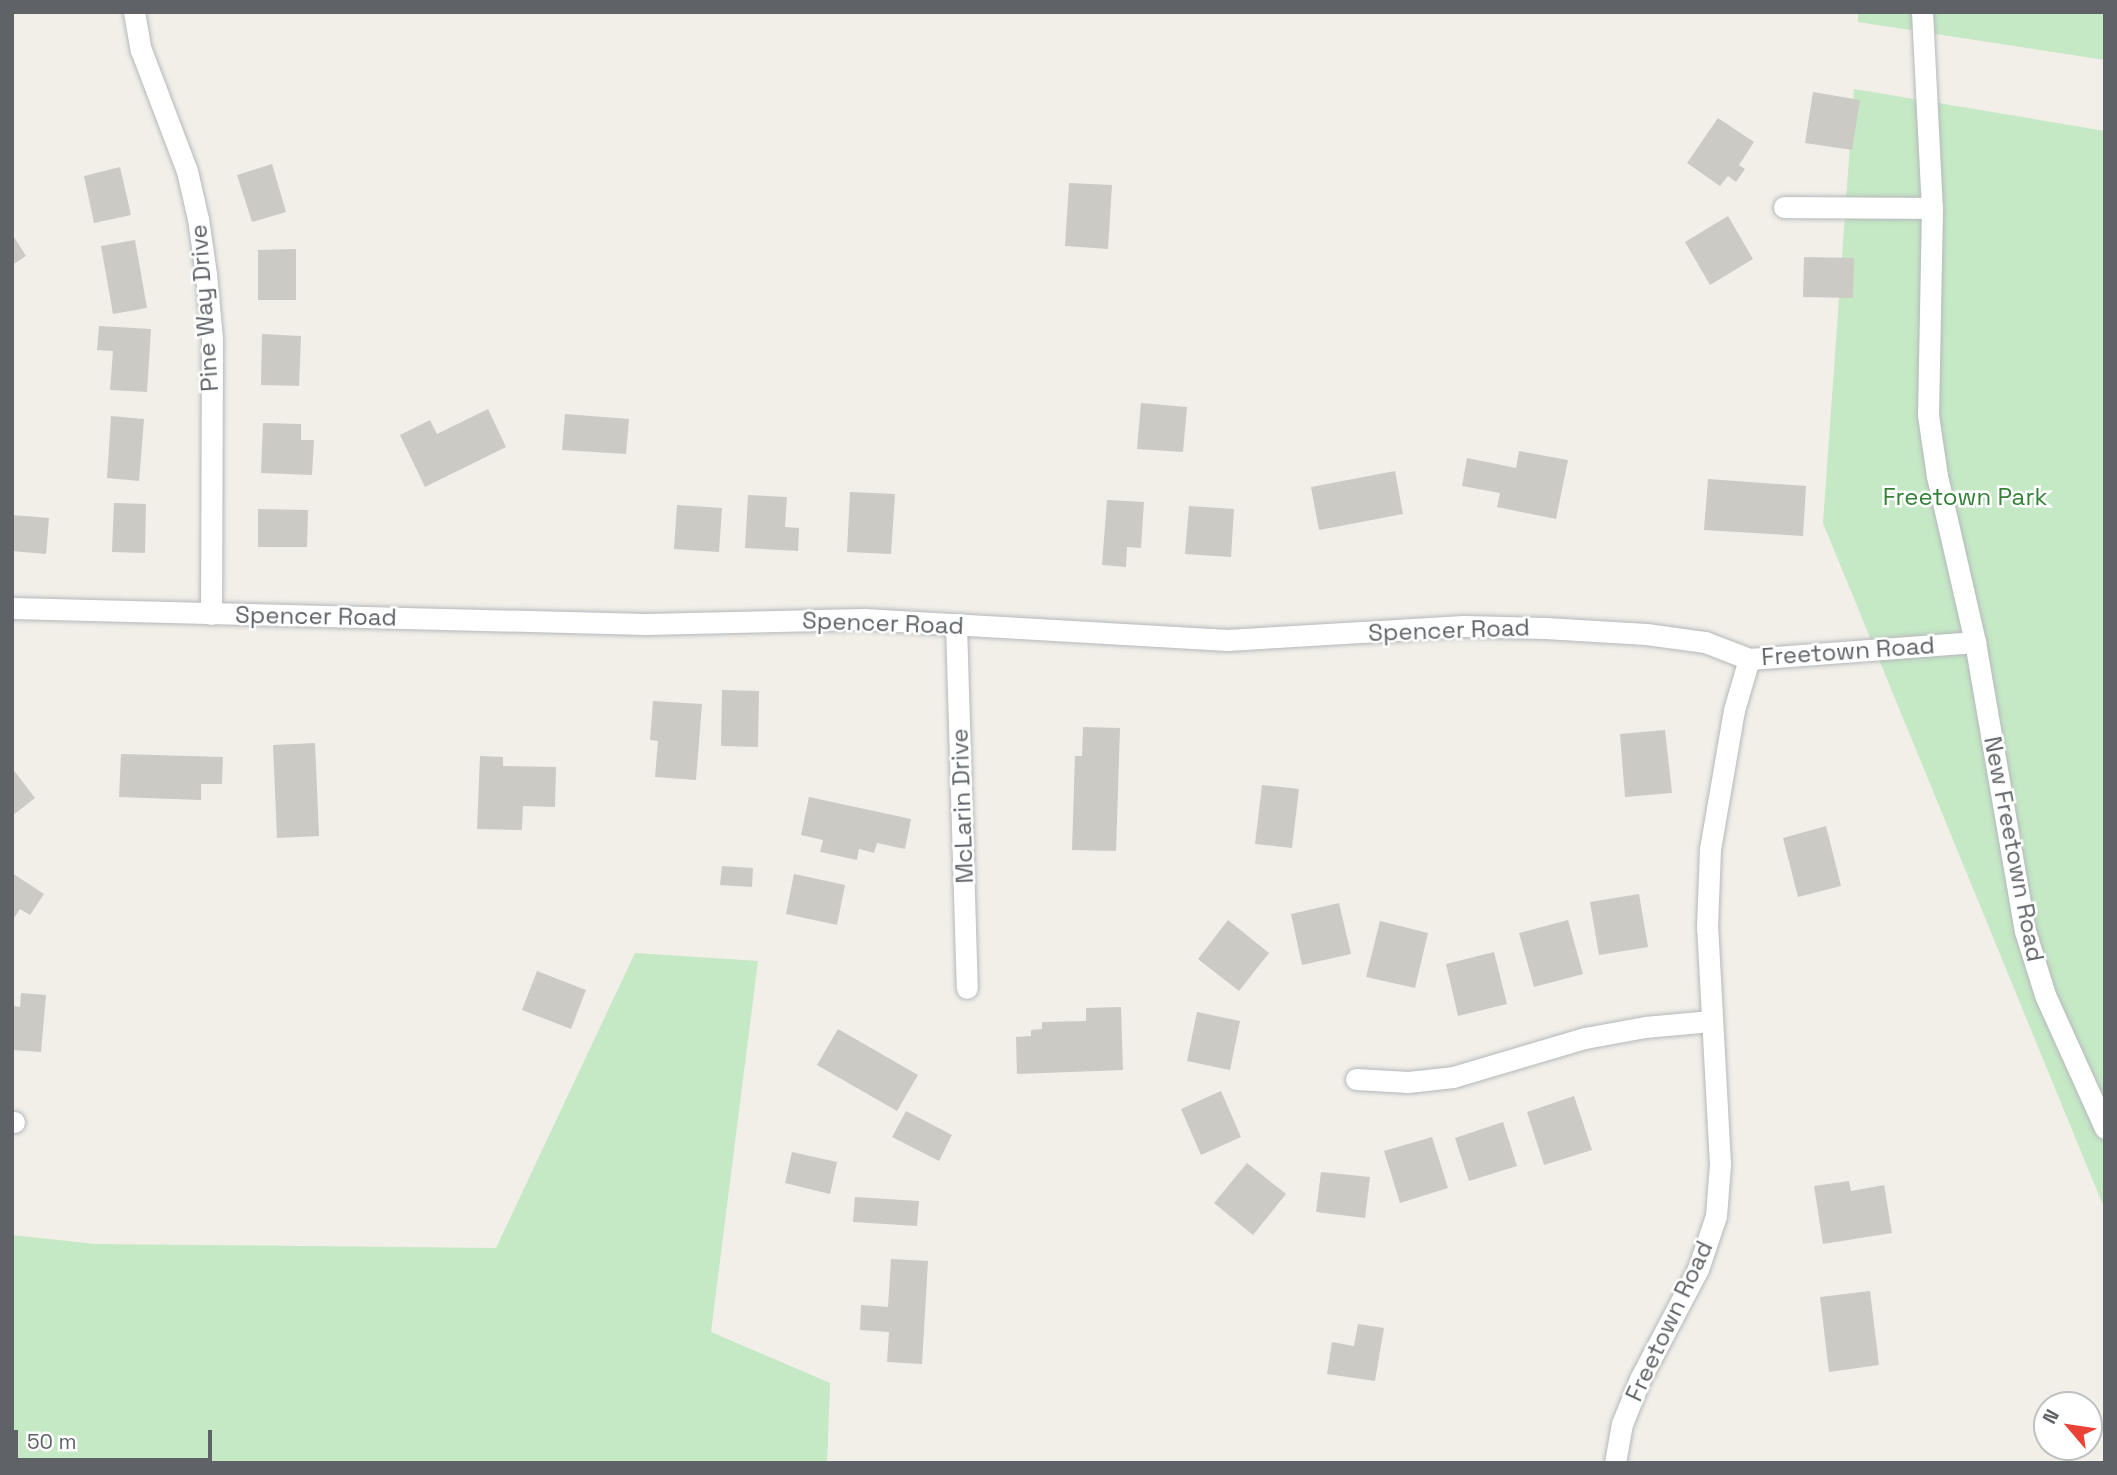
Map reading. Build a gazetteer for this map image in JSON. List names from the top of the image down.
{
  "streets": {
    "street": [
      "Pine Way Drive",
      "Spencer Road",
      "Freetown Road",
      "McLarin Drive",
      "New Freetown Road"
    ]
  },
  "crossings": [
    ["Pine Way Drive", "Spencer Road"],
    ["Spencer Road", "Freetown Road"],
    ["Spencer Road", "McLarin Drive"],
    ["Freetown Road", "New Freetown Road"]
  ],
  "parks": ["Freetown Park"],
  "scale_bar": "50 m",
  "north": "top left"
}
